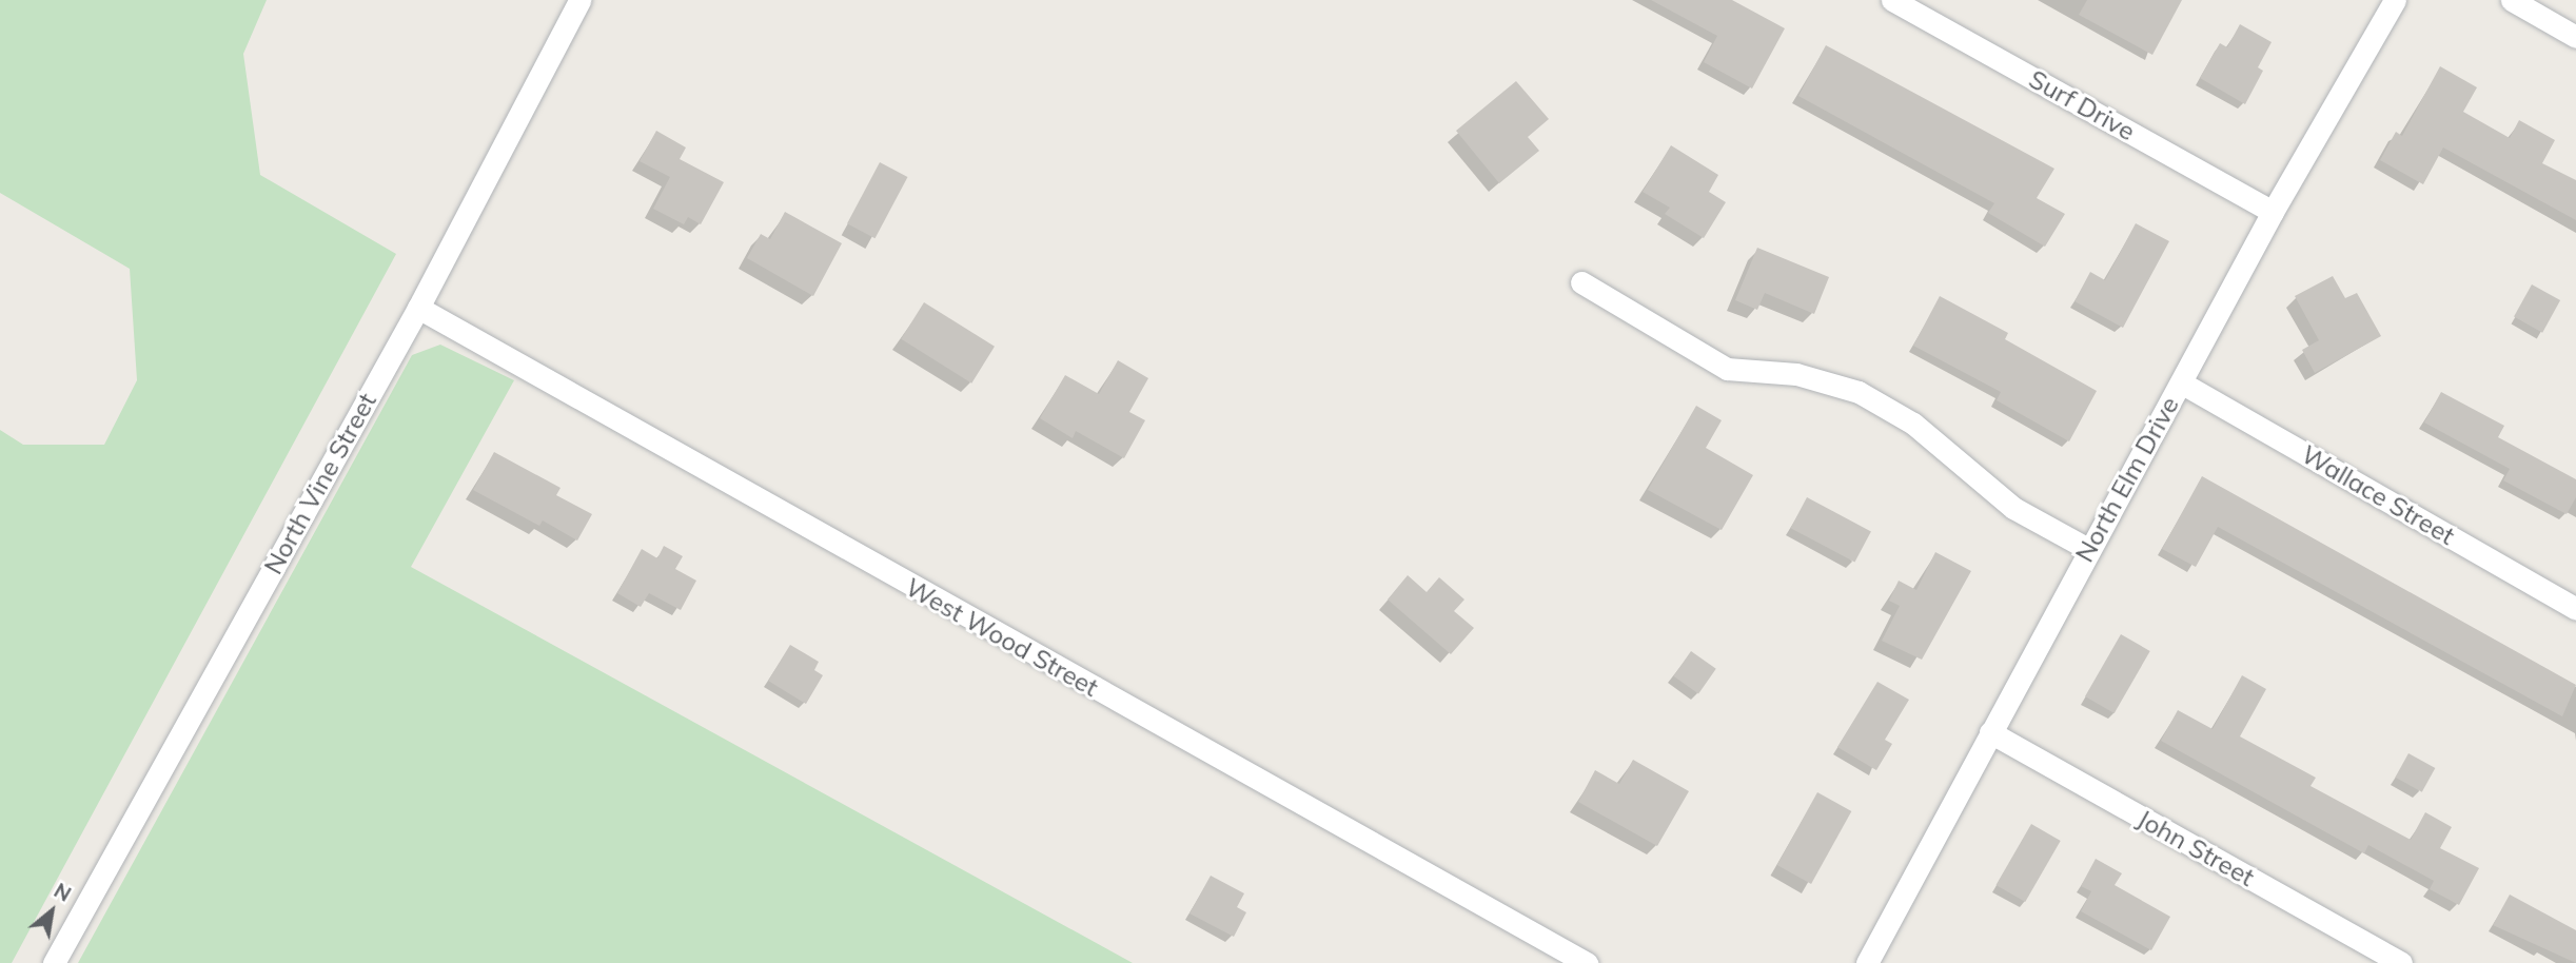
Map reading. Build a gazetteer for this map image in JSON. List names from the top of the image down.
{
  "streets": {
    "street": [
      "Surf Drive",
      "North Elm Drive",
      "North Vine Street",
      "Wallace Street",
      "West Wood Street",
      "John Street"
    ]
  },
  "crossings": [
    ["Surf Drive", "North Elm Drive"],
    ["North Elm Drive", "Wallace Street"],
    ["North Elm Drive", "John Street"],
    ["North Vine Street", "West Wood Street"]
  ],
  "north": "top right"
}
